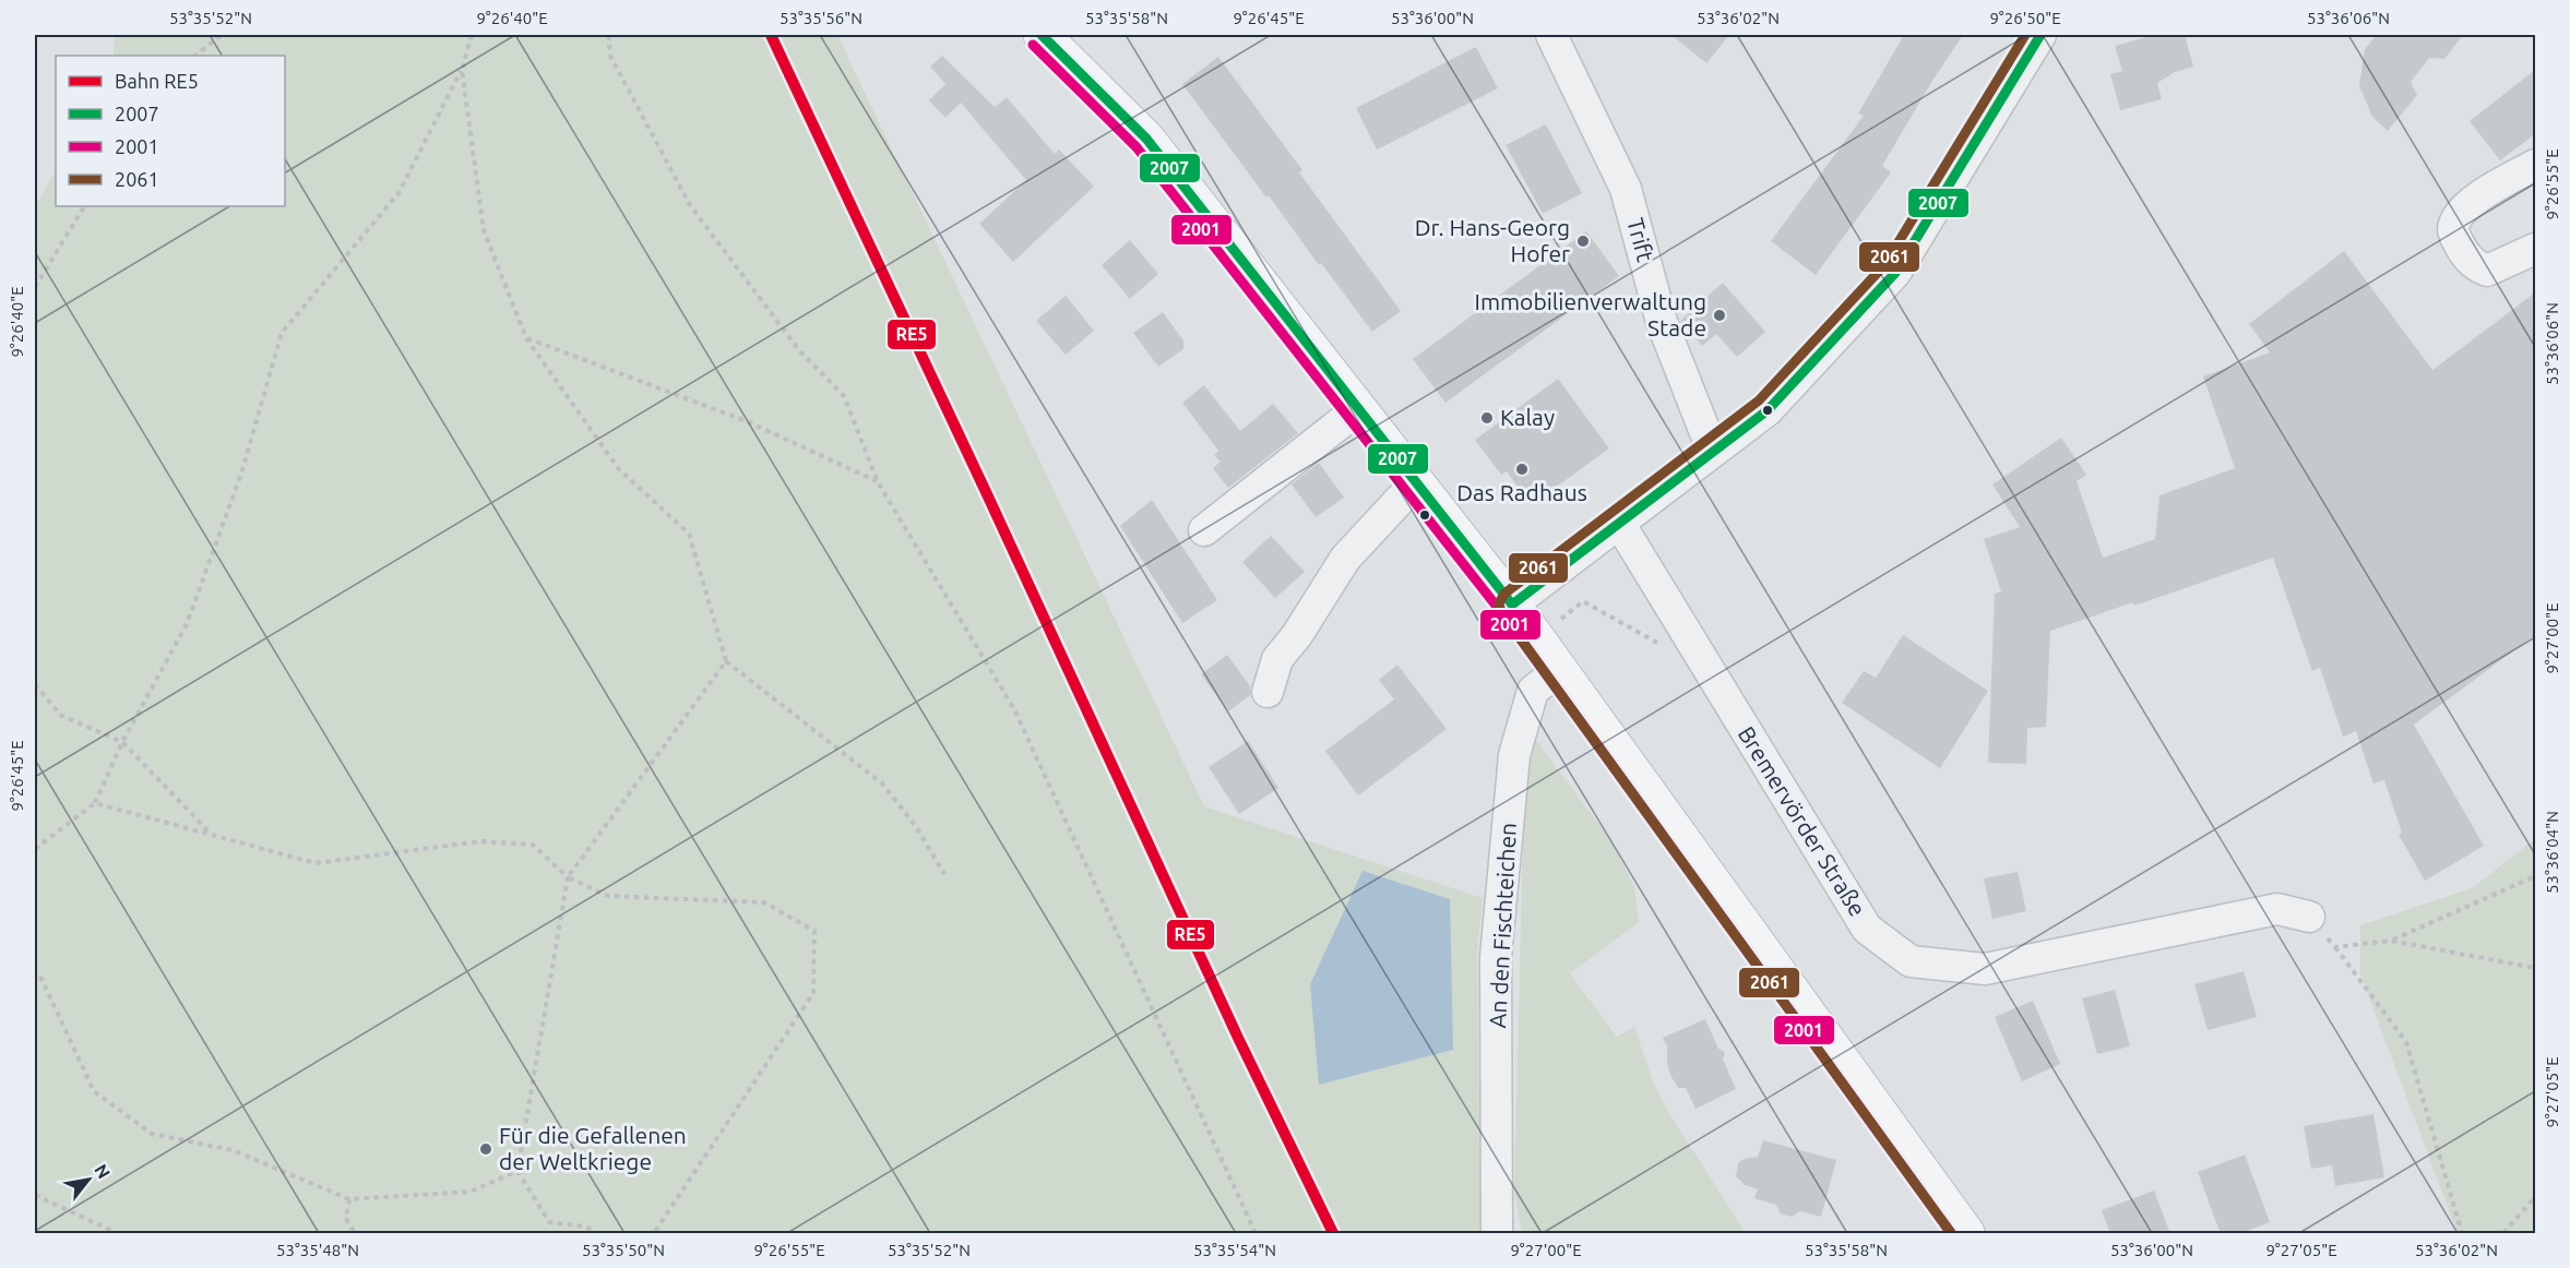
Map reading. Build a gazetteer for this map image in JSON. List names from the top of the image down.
{
  "streets": {
    "street": ["Trift", "Bremervörder Straße", "An den Fischteichen"]
  },
  "places": [
    "Dr. Hans-Georg Hofer",
    "Immobilienverwaltung Stade",
    "Kalay",
    "Das Radhaus",
    "Für die Gefallenen der Weltkriege"
  ],
  "lines": [
    "rail line RE5",
    "transit line 2007",
    "transit line 2061",
    "transit line 2001"
  ],
  "legend": [
    "Bahn RE5",
    "2007",
    "2001",
    "2061"
  ],
  "north": "top right",
  "coordinates": [
    "53°35'52\"N",
    "9°26'40\"E",
    "53°35'56\"N",
    "53°35'58\"N",
    "9°26'45\"E",
    "53°36'00\"N",
    "53°36'02\"N",
    "9°26'50\"E",
    "53°36'06\"N",
    "9°26'55\"E",
    "9°27'00\"E",
    "53°36'04\"N",
    "9°27'05\"E",
    "53°35'48\"N",
    "53°35'50\"N",
    "53°35'54\"N"
  ]
}
